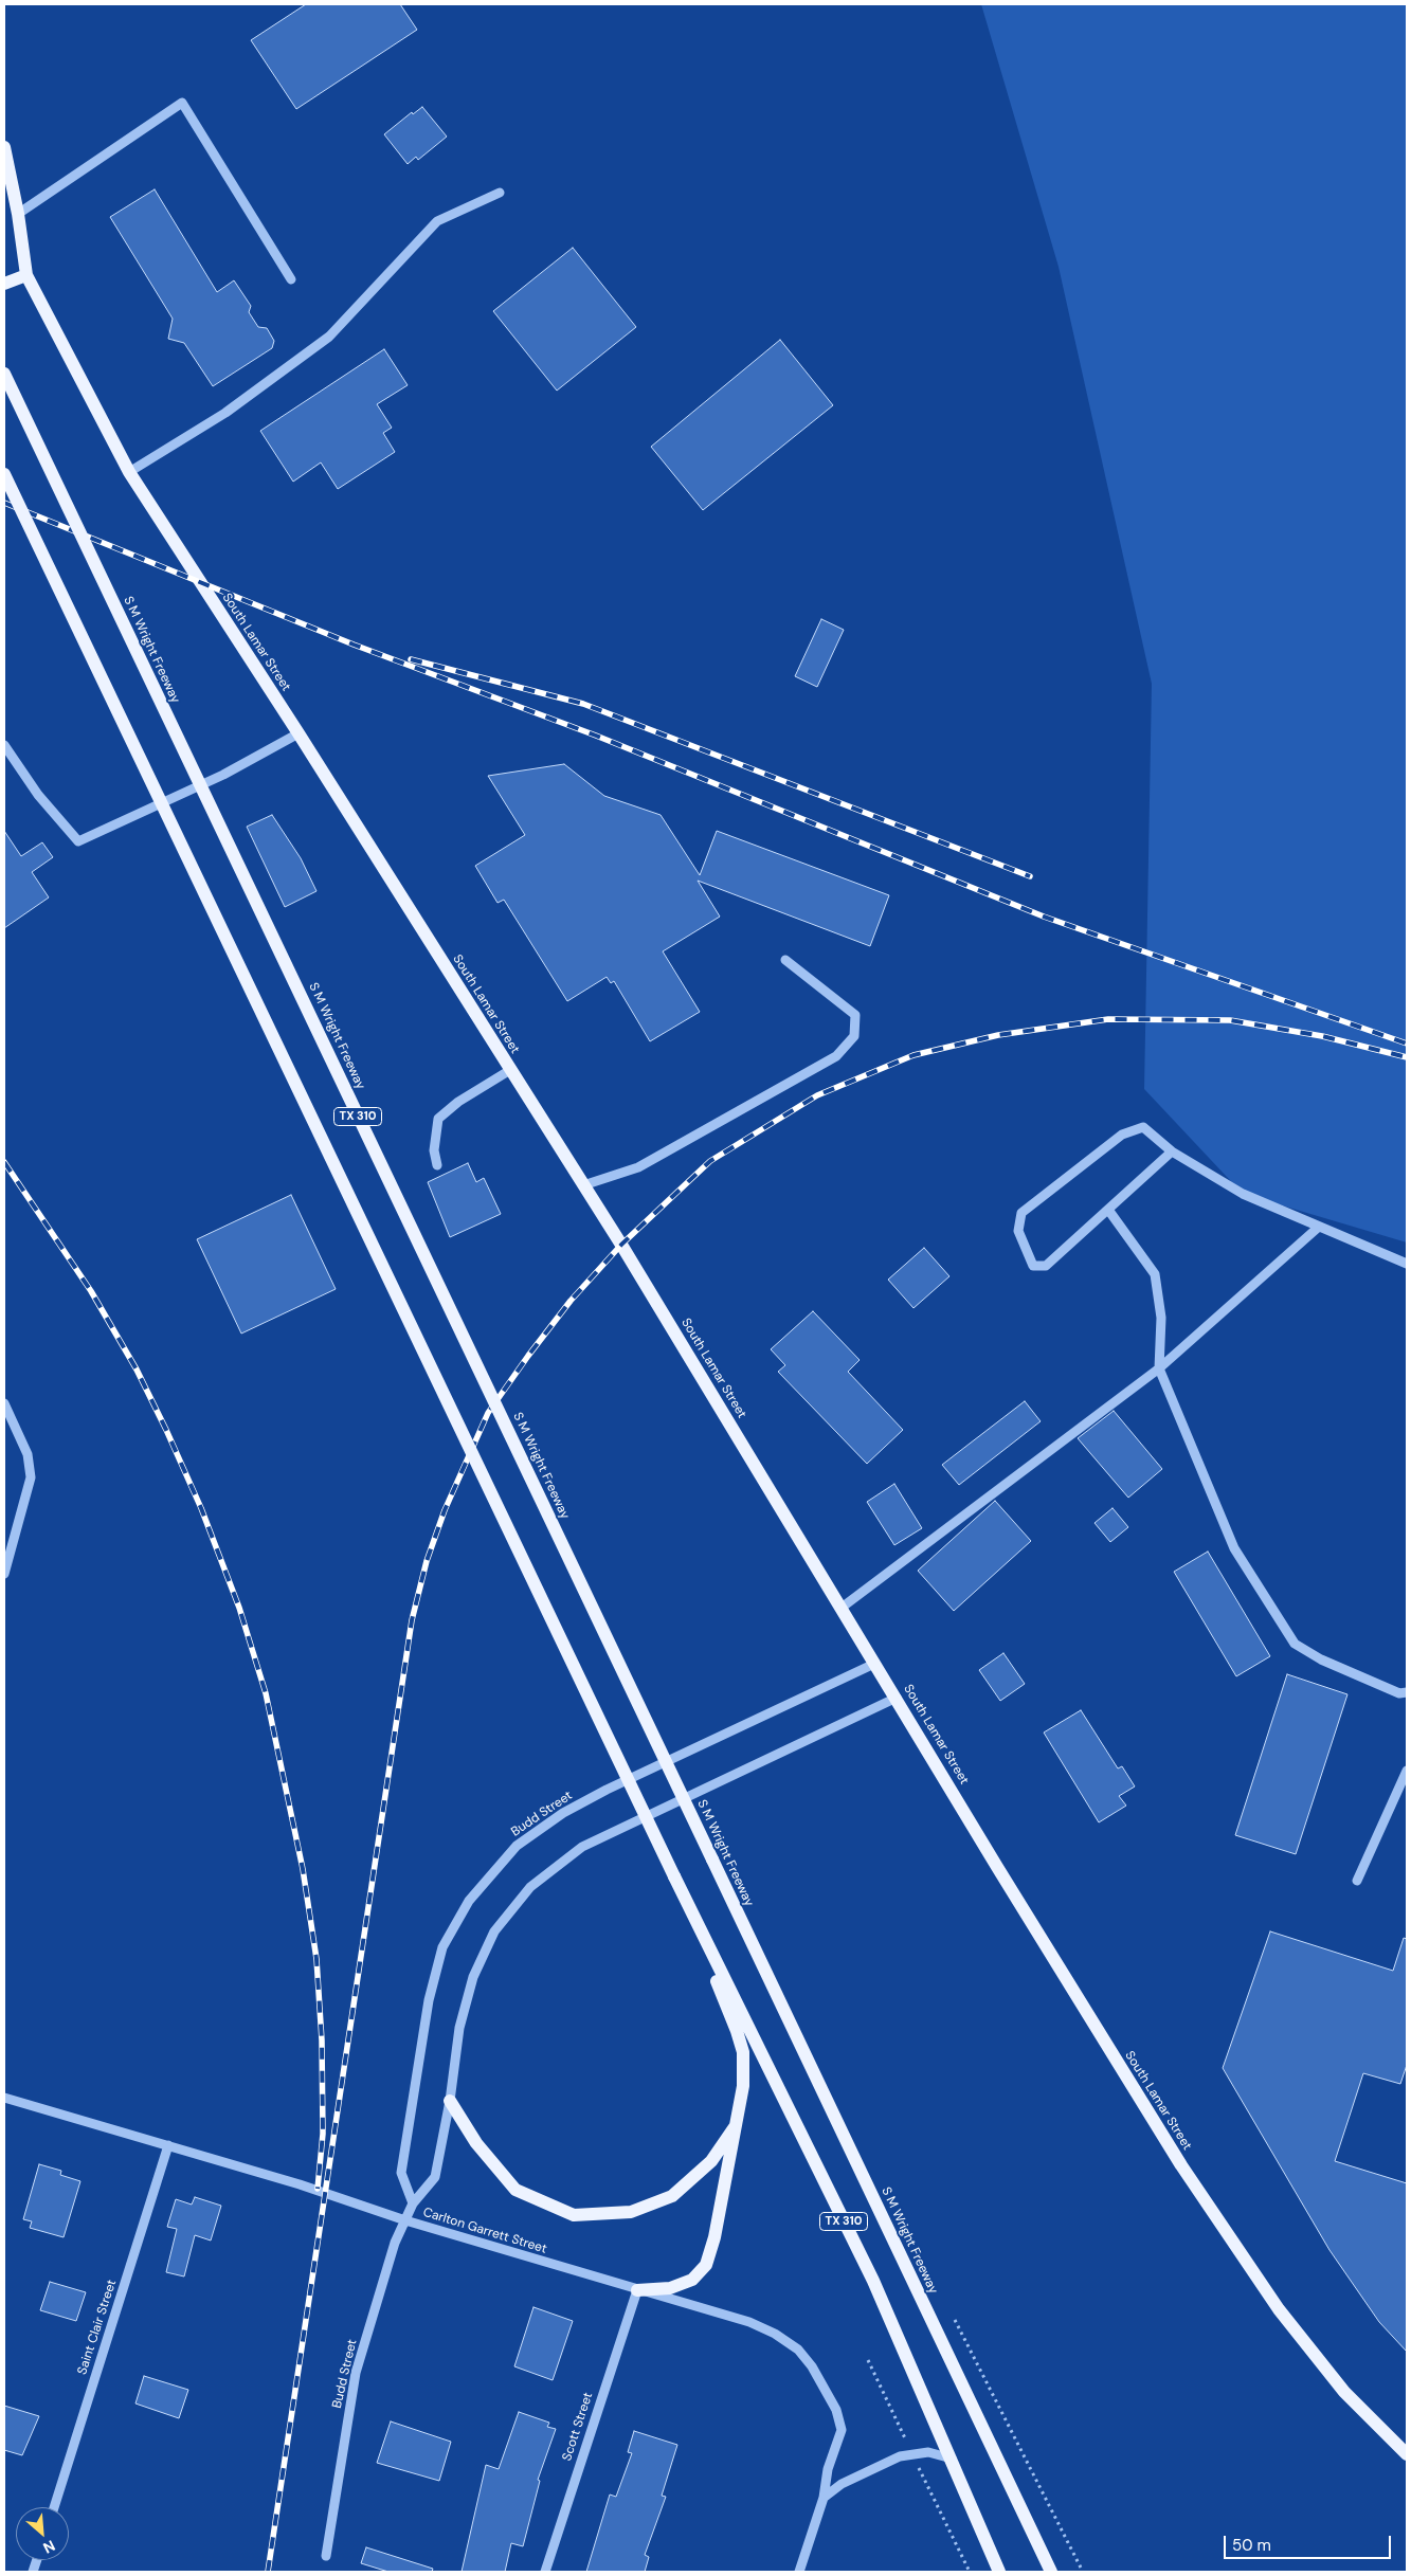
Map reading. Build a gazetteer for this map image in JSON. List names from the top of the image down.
{
  "streets": {
    "main road": ["South Lamar Street", "S M Wright Freeway", "TX 310"],
    "street": [
      "Budd Street",
      "Carlton Garrett Street",
      "Saint Clair Street",
      "Scott Street"
    ]
  },
  "crossings": [
    ["South Lamar Street", "Budd Street"],
    ["Budd Street", "Carlton Garrett Street"],
    ["Carlton Garrett Street", "Saint Clair Street"],
    ["Carlton Garrett Street", "Scott Street"]
  ],
  "scale_bar": "50 m",
  "north": "bottom right"
}
